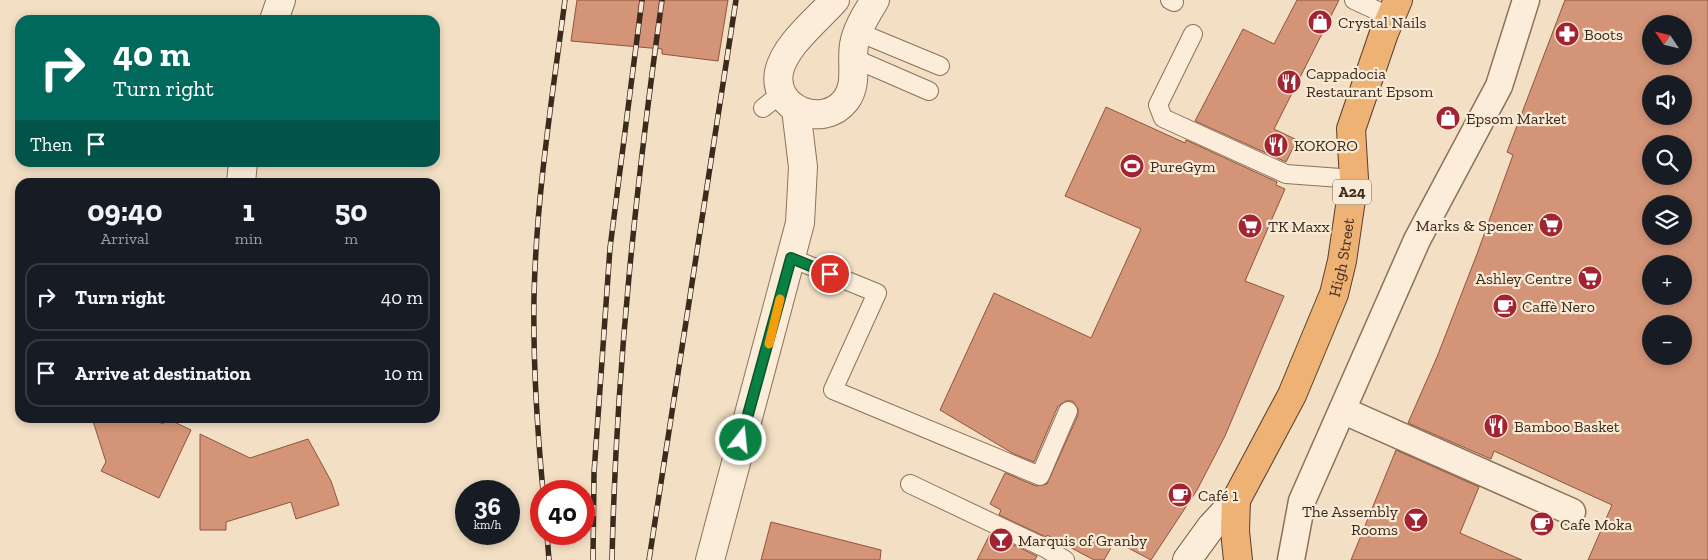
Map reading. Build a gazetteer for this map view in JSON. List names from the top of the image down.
{
  "streets": {
    "highway": ["A24", "High Street"]
  },
  "crossings": [
    ["A24", "High Street"]
  ],
  "places": {
    "shop": ["Crystal Nails", "Epsom Market"],
    "pharmacy": ["Boots"],
    "restaurant": ["Cappadocia Restaurant Epsom", "KOKORO", "Bamboo Basket"],
    "sports": ["PureGym"],
    "supermarket": ["Marks & Spencer", "TK Maxx", "Ashley Centre"],
    "cafe": ["Caffè Nero", "Café 1", "Cafe Moka"],
    "bar": ["The Assembly Rooms", "Marquis of Granby"]
  },
  "north": "top left",
  "page": {
    "map_buttons": ["+", "−"],
    "turn": ["40 m", "Turn right"],
    "then": "Then",
    "eta": [
      "09:40",
      "Arrival",
      "1",
      "min",
      "50",
      "m"
    ],
    "list": [
      {
        "name": "Turn right",
        "value": "40 m"
      },
      {
        "name": "Arrive at destination",
        "value": "10 m"
      }
    ],
    "speed": "36 km/h",
    "limit": "40"
  }
}
